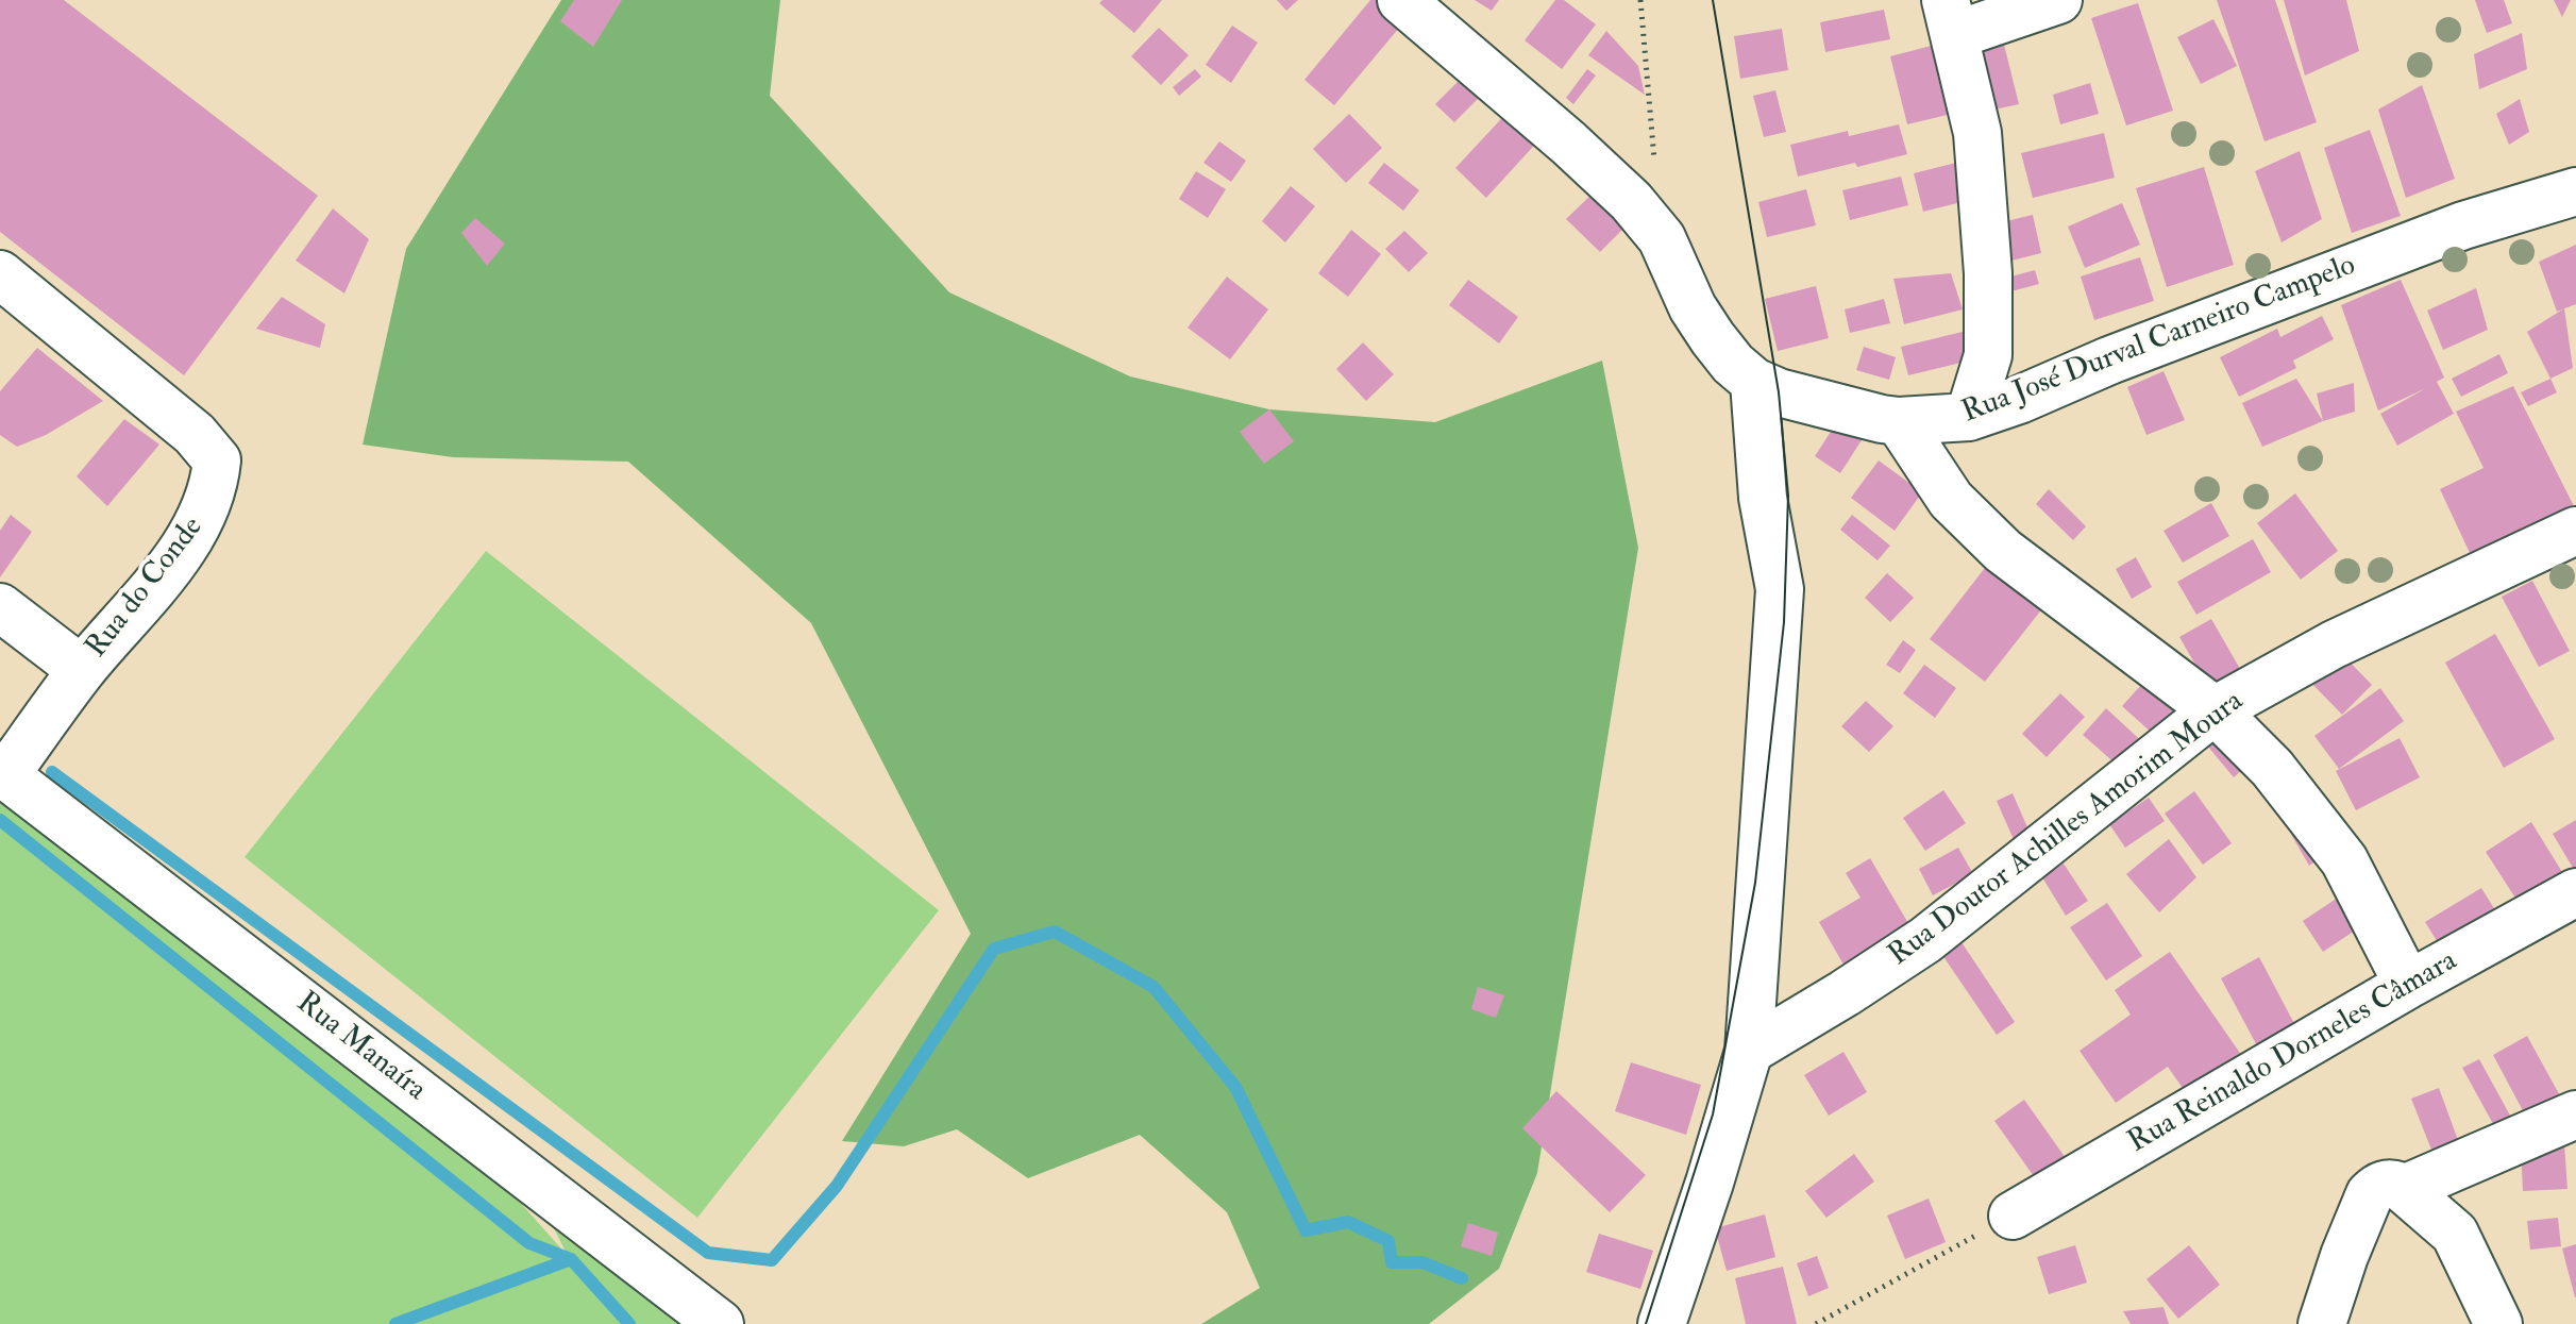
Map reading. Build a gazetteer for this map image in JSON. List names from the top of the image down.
{
  "streets": {
    "street": [
      "Rua José Durval Carneiro Campelo",
      "Rua do Conde",
      "Rua Doutor Achilles Amorim Moura",
      "Rua Manaíra",
      "Rua Reinaldo Dorneles Câmara"
    ]
  },
  "crossings": [
    ["Rua do Conde", "Rua Manaíra"]
  ]
}
